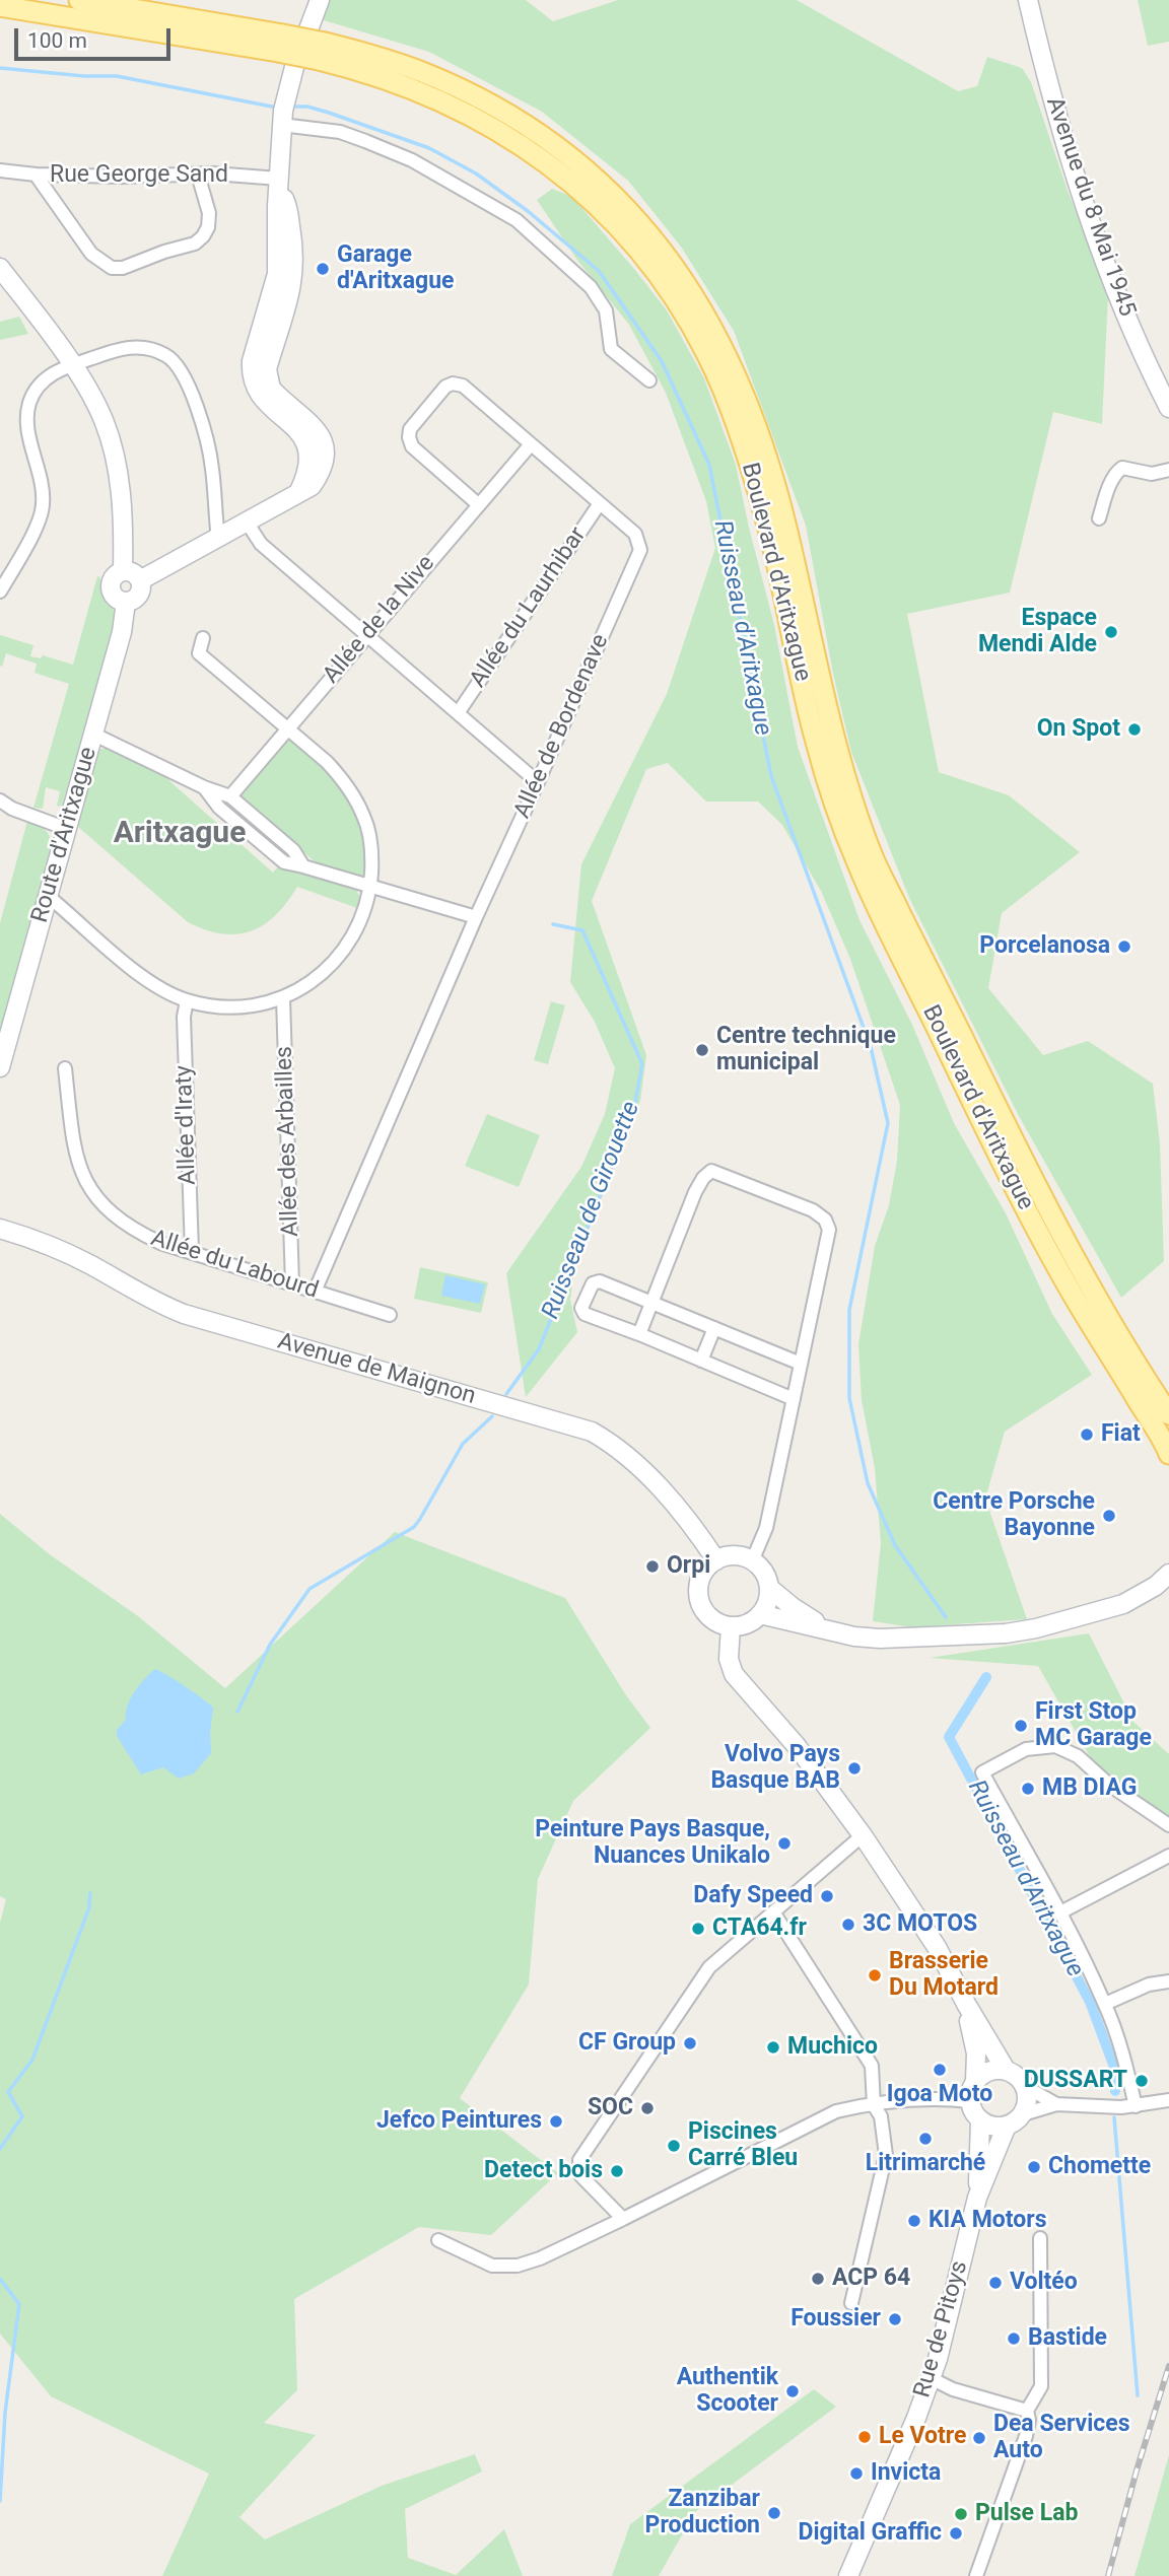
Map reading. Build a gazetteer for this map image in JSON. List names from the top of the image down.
{
  "streets": {
    "main road": ["Boulevard d'Aritxague"],
    "street": [
      "Rue George Sand",
      "Avenue du 8 Mai 1945",
      "Allée du Laurhibar",
      "Allée de la Nive",
      "Allée de Bordenave",
      "Route d'Aritxague",
      "Allée d'Iraty",
      "Allée des Arbailles",
      "Allée du Labourd",
      "Avenue de Maignon",
      "Rue de Pitoys"
    ]
  },
  "crossings": [
    ["Allée du Laurhibar", "Allée de Bordenave"],
    ["Allée de la Nive", "Allée de Bordenave"],
    ["Allée de Bordenave", "Allée du Labourd"],
    ["Allée d'Iraty", "Allée du Labourd"],
    ["Allée des Arbailles", "Allée du Labourd"]
  ],
  "districts": ["Aritxague"],
  "water": ["Ruisseau d'Aritxague", "Ruisseau de Girouette"],
  "places": [
    "Garage d'Aritxague",
    "Espace Mendi Alde",
    "On Spot",
    "Porcelanosa",
    "Centre technique municipal",
    "Fiat",
    "Centre Porsche Bayonne",
    "Orpi",
    "First Stop MC Garage",
    "Volvo Pays Basque BAB",
    "MB DIAG",
    "Peinture Pays Basque, Nuances Unikalo",
    "Dafy Speed",
    "3C MOTOS",
    "CTA64.fr",
    "Brasserie Du Motard",
    "CF Group",
    "Muchico",
    "Igoa Moto",
    "DUSSART",
    "SOC",
    "Jefco Peintures",
    "Litrimarché",
    "Piscines Carré Bleu",
    "Chomette",
    "Detect bois",
    "KIA Motors",
    "ACP 64",
    "Voltéo",
    "Foussier",
    "Bastide",
    "Authentik Scooter",
    "Le Votre",
    "Dea Services Auto",
    "Invicta",
    "Zanzibar Production",
    "Pulse Lab",
    "Digital Graffic"
  ],
  "scale_bar": "100 m"
}
